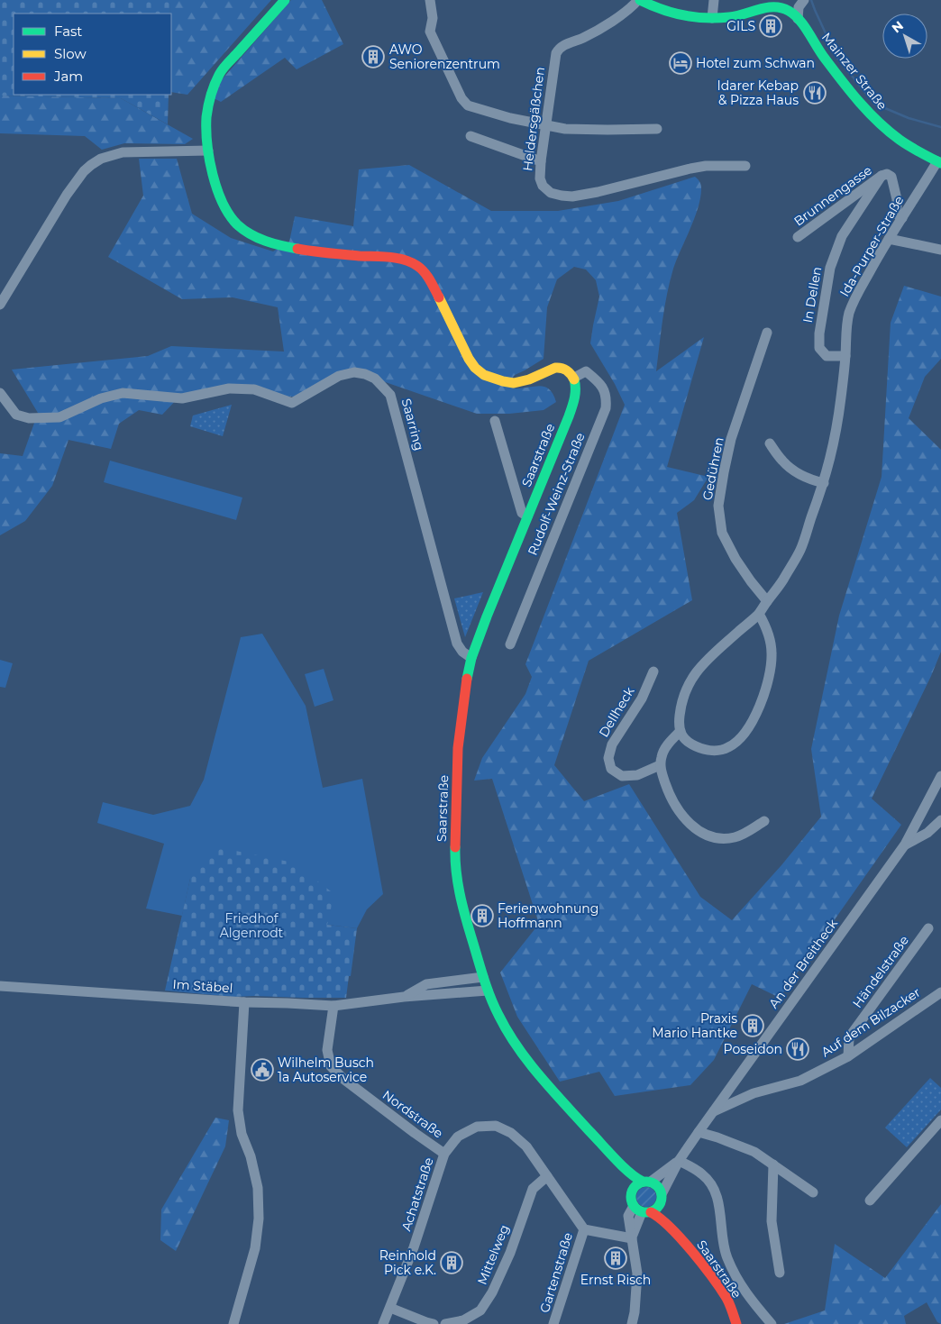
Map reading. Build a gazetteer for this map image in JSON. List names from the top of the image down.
{
  "streets": {
    "street": [
      "Mainzer Straße",
      "Heldersgäßchen",
      "Brunnengasse",
      "Ida-Purper-Straße",
      "In Dellen",
      "Saarring",
      "Saarstraße",
      "Gedühren",
      "Rudolf-Weinz-Straße",
      "Dellheck",
      "An der Breitheck",
      "Händelstraße",
      "Im Stäbel",
      "Auf dem Bilzacker",
      "Nordstraße",
      "Achatstraße",
      "Mittelweg",
      "Gartenstraße"
    ]
  },
  "crossings": [
    ["Mainzer Straße", "Ida-Purper-Straße"],
    ["Brunnengasse", "Ida-Purper-Straße"],
    ["Brunnengasse", "In Dellen"],
    ["Ida-Purper-Straße", "In Dellen"],
    ["Ida-Purper-Straße", "Gedühren"],
    ["Saarring", "Saarstraße"],
    ["Saarstraße", "Rudolf-Weinz-Straße"],
    ["Saarstraße", "An der Breitheck"],
    ["Saarstraße", "Im Stäbel"],
    ["An der Breitheck", "Auf dem Bilzacker"],
    ["Händelstraße", "Auf dem Bilzacker"],
    ["Im Stäbel", "Nordstraße"],
    ["Nordstraße", "Achatstraße"],
    ["Achatstraße", "Mittelweg"],
    ["Achatstraße", "Gartenstraße"]
  ],
  "parks": ["Friedhof Algenrodt"],
  "places": {
    "building": [
      "GILS",
      "AWO Seniorenzentrum",
      "Ferienwohnung Hoffmann",
      "Praxis Mario Hantke",
      "Ernst Risch",
      "Reinhold Pick e.K."
    ],
    "hotel": ["Hotel zum Schwan"],
    "restaurant": ["Idarer Kebap & Pizza Haus", "Poseidon"],
    "public building": ["Wilhelm Busch 1a Autoservice"]
  },
  "legend": ["Fast", "Slow", "Jam"],
  "north": "top left"
}
